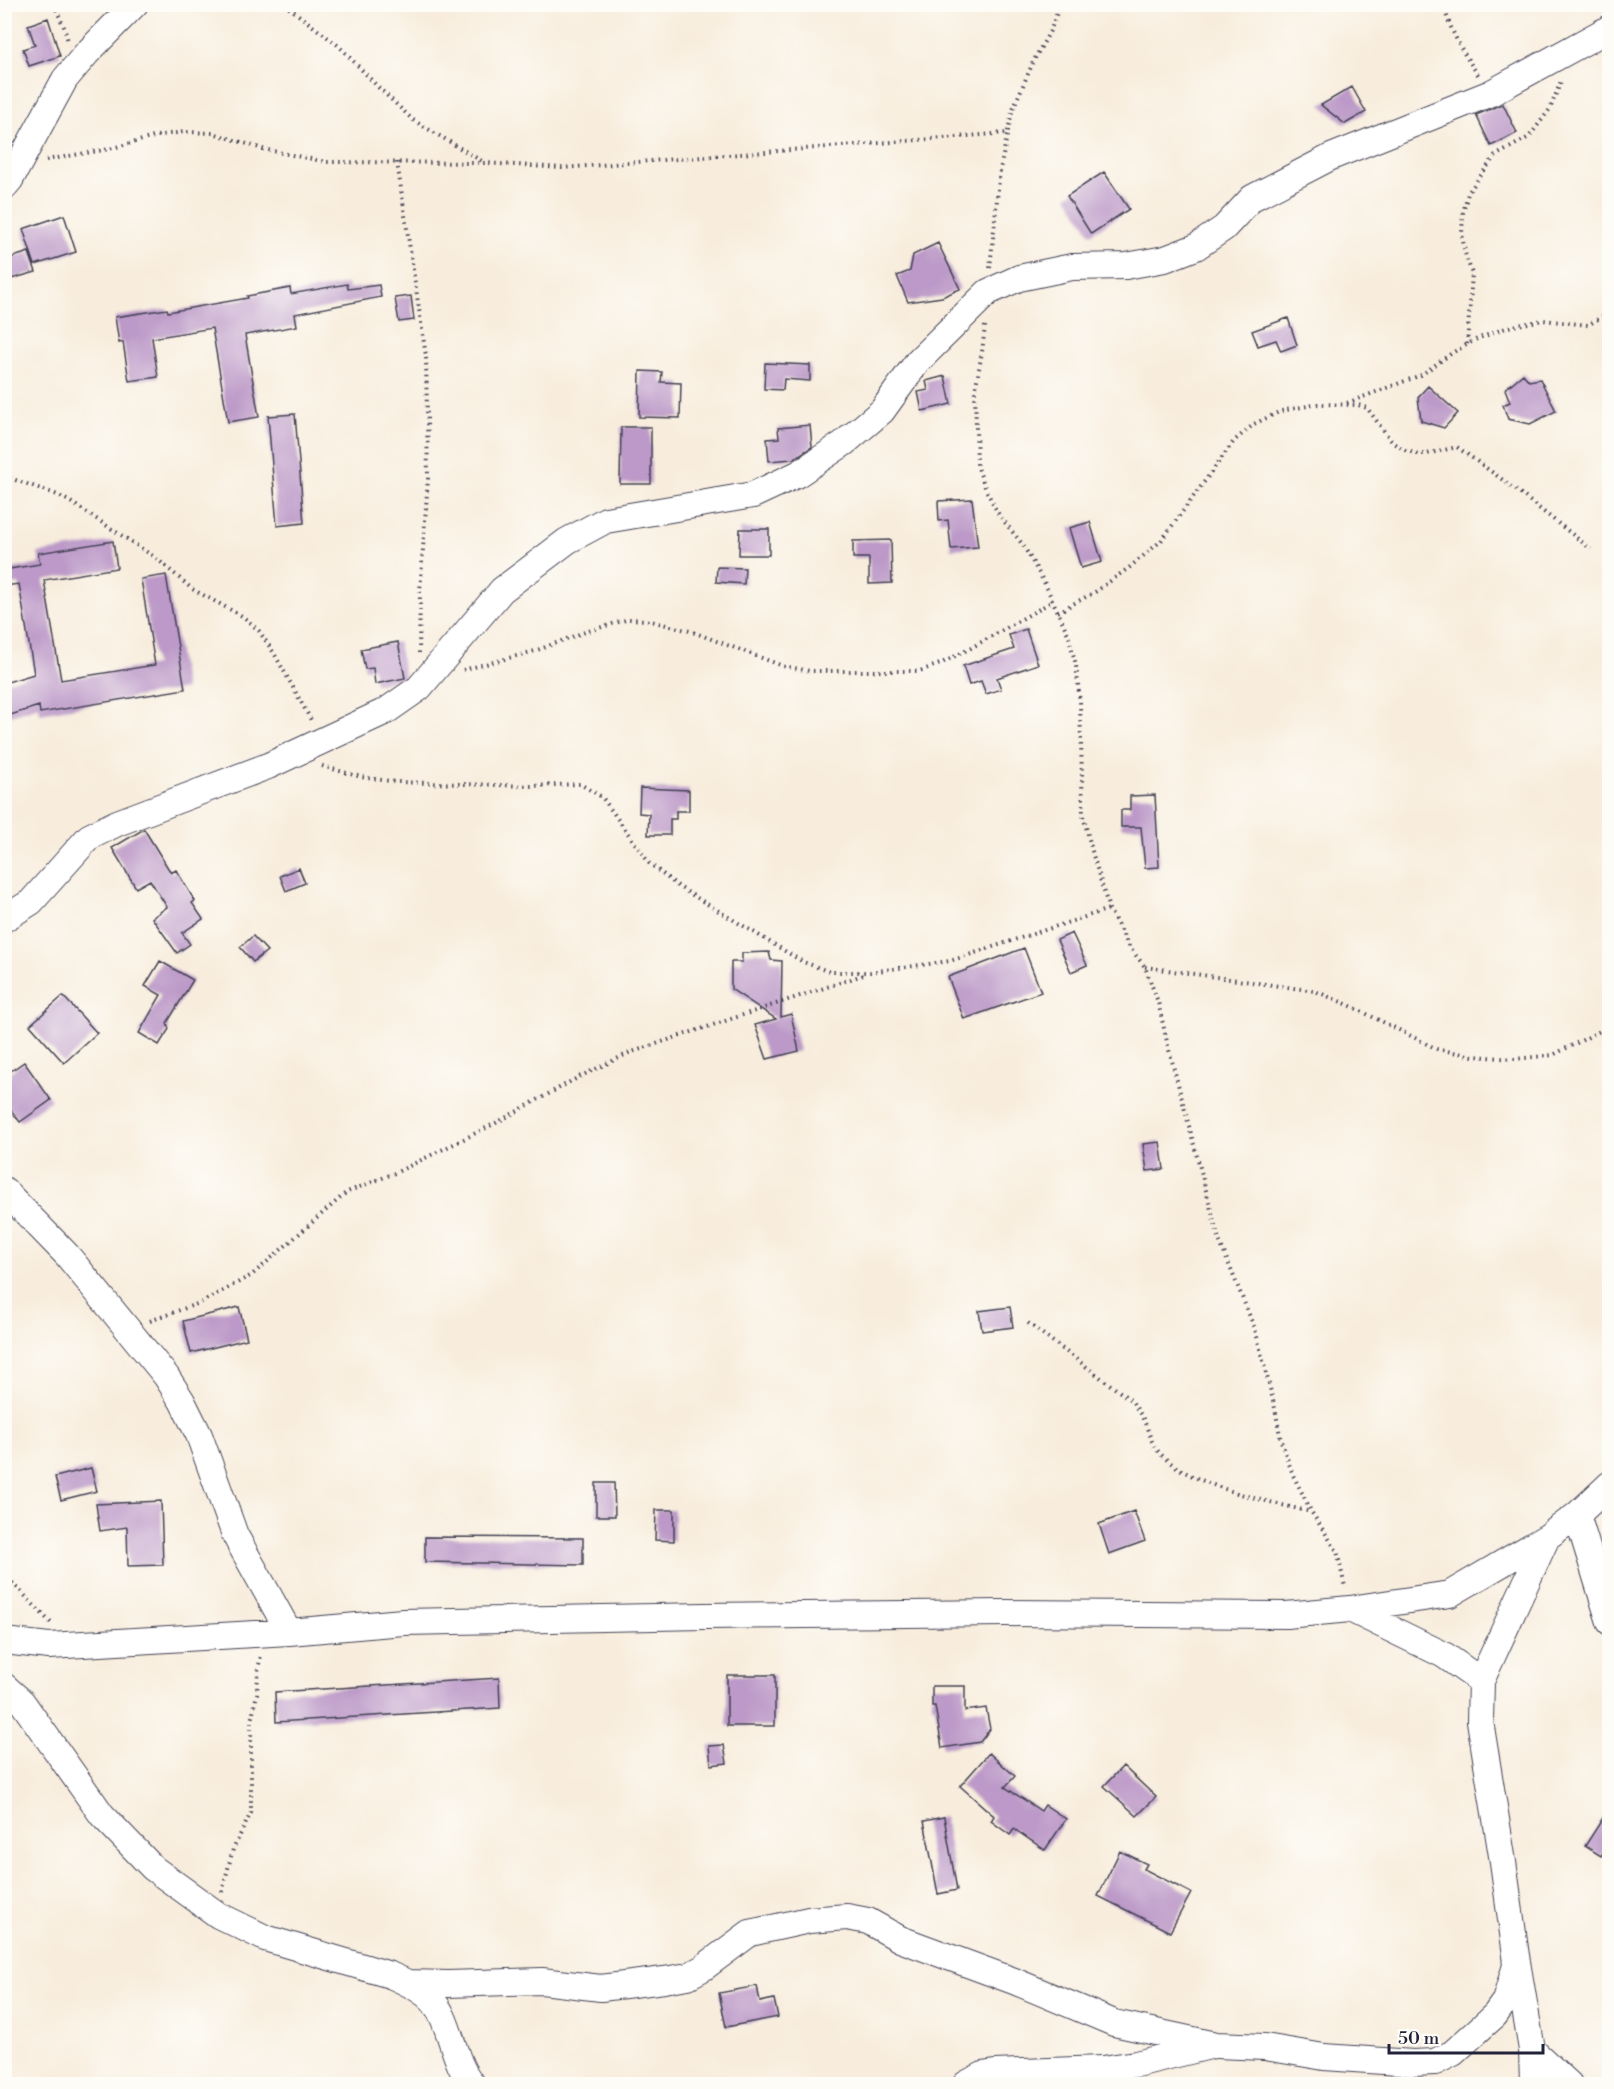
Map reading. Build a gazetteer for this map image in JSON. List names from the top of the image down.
{
  "scale_bar": "50 m"
}
